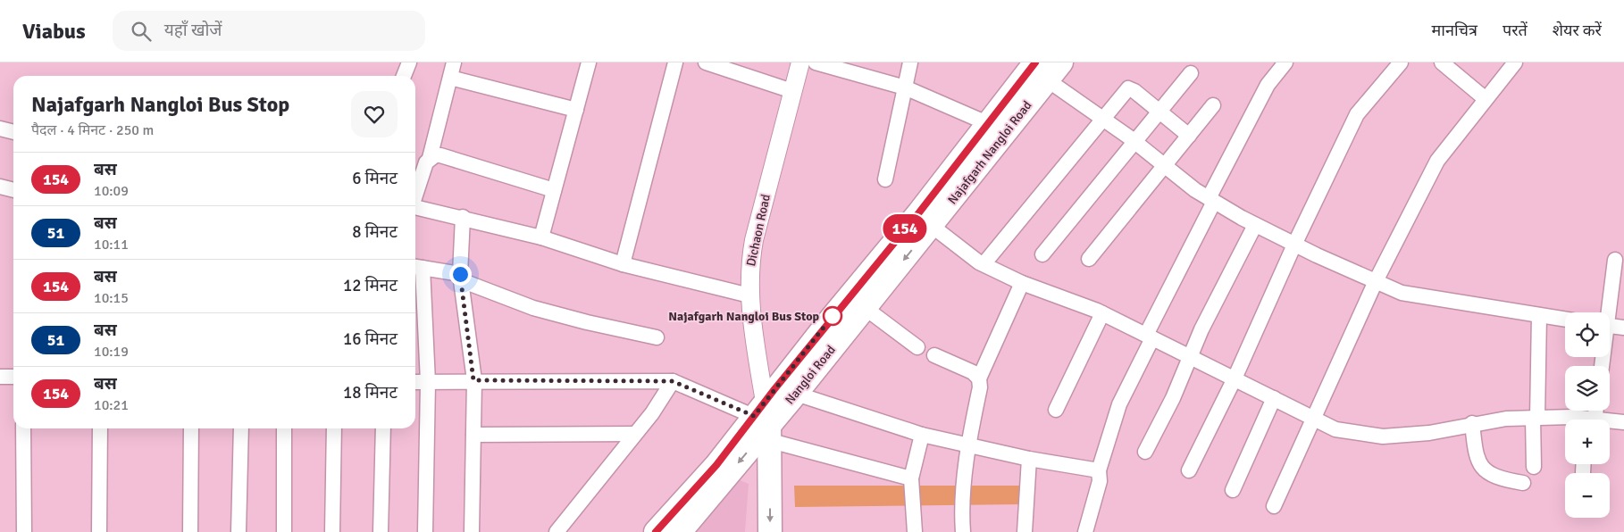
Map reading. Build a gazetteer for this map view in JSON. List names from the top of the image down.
{
  "streets": {
    "main road": ["Najafgarh Nangloi Road", "Dichaon Road", "Nangloi Road"]
  },
  "crossings": [
    ["Najafgarh Nangloi Road", "Nangloi Road"],
    ["Dichaon Road", "Nangloi Road"]
  ],
  "places": ["Najafgarh Nangloi Bus Stop"],
  "lines": ["bus line 154"],
  "page": {
    "header": "Viabus",
    "search": "यहाँ खोजें",
    "nav": ["मानचित्र", "परतें", "शेयर करें"],
    "on_map": "154",
    "heading": ["Najafgarh Nangloi Bus Stop", "पैदल · 4 मिनट · 250 m"],
    "list": [
      {
        "mark": "154",
        "name": "बस",
        "note": "10:09",
        "value": "6 मिनट"
      },
      {
        "mark": "51",
        "name": "बस",
        "note": "10:11",
        "value": "8 मिनट"
      },
      {
        "mark": "154",
        "name": "बस",
        "note": "10:15",
        "value": "12 मिनट"
      },
      {
        "mark": "51",
        "name": "बस",
        "note": "10:19",
        "value": "16 मिनट"
      },
      {
        "mark": "154",
        "name": "बस",
        "note": "10:21",
        "value": "18 मिनट"
      }
    ],
    "map_buttons": ["+", "−"]
  }
}
